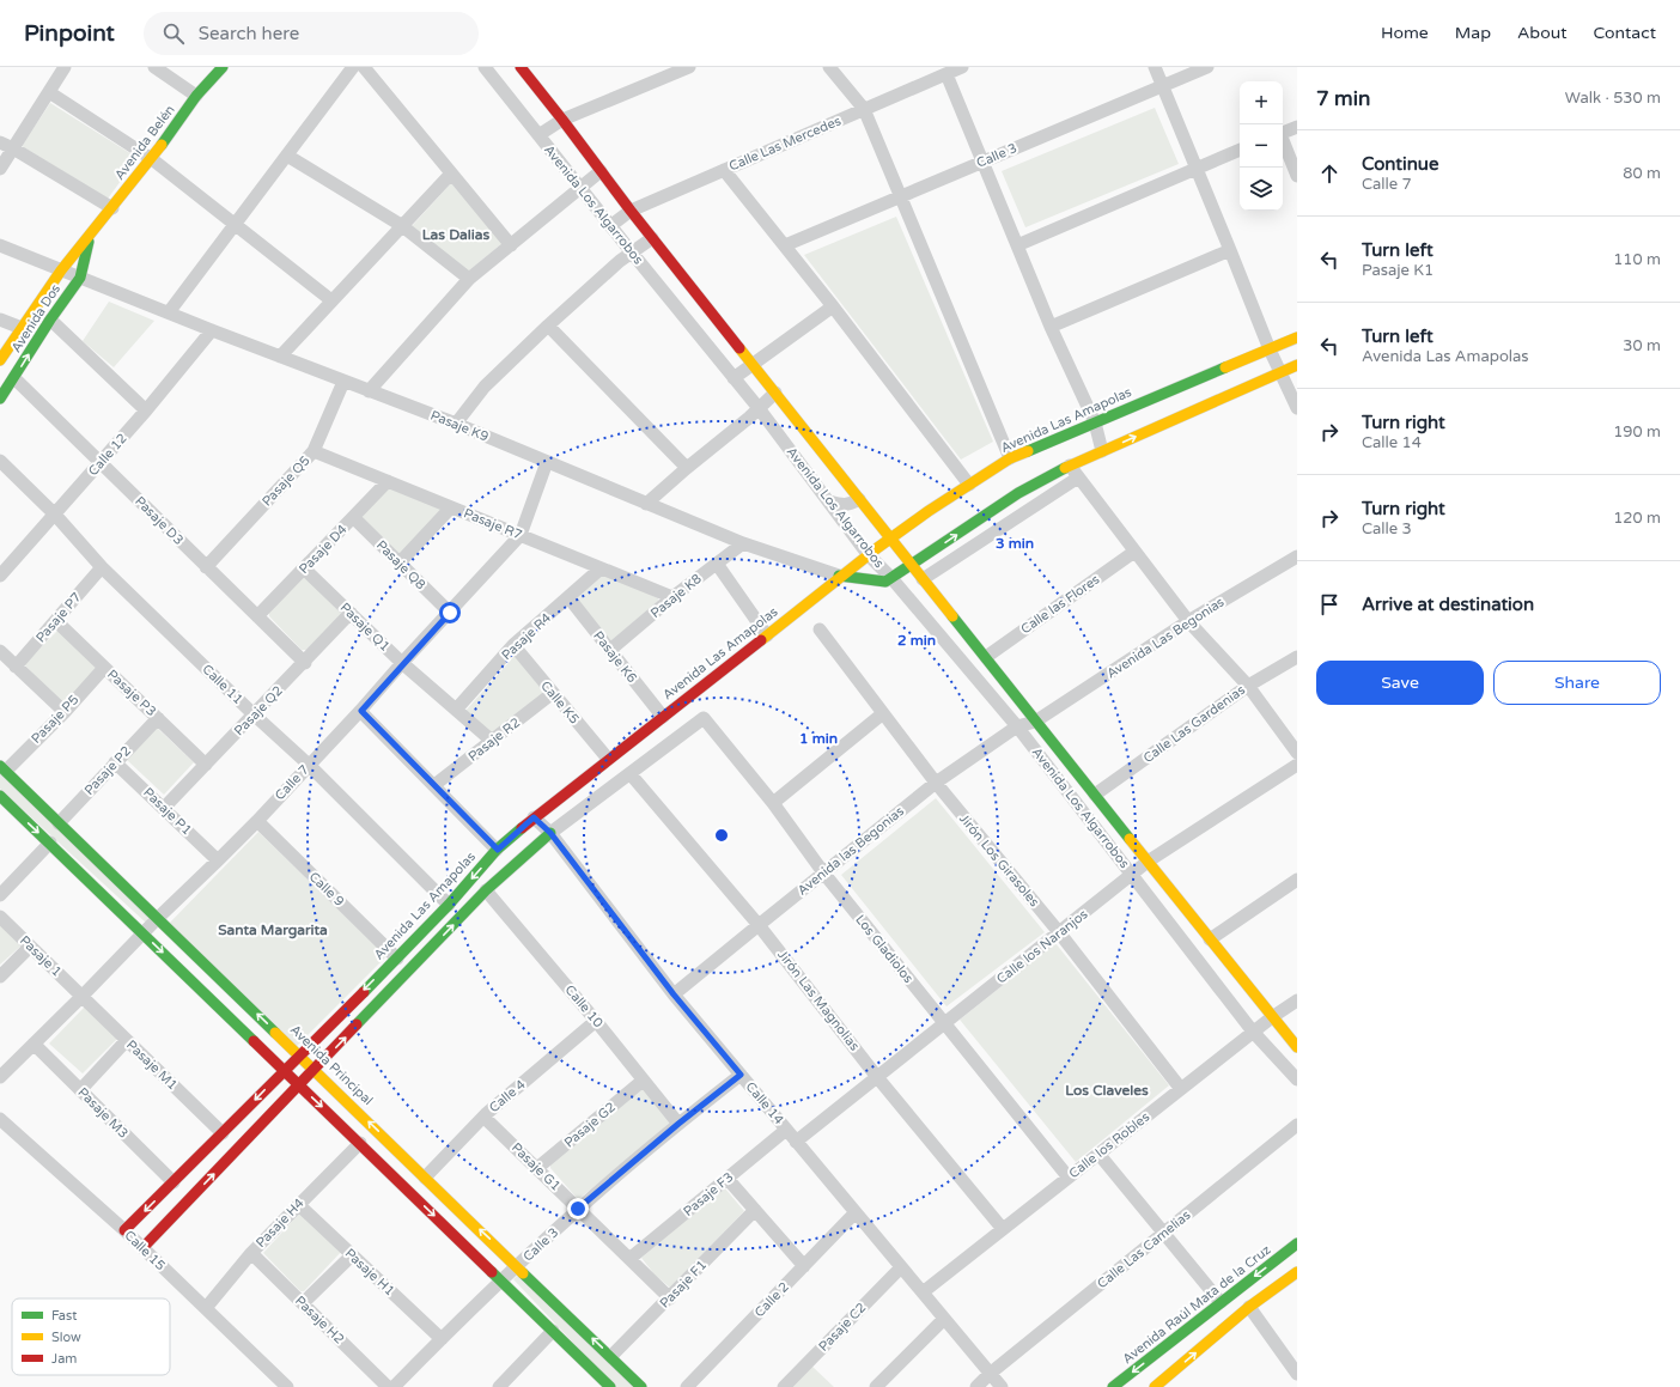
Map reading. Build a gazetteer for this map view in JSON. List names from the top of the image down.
{
  "streets": {
    "street": [
      "Avenida Belén",
      "Calle Las Mercedes",
      "Calle 3",
      "Avenida Los Algarrobos",
      "Avenida Dos",
      "Avenida Las Amapolas",
      "Pasaje K9",
      "Calle 12",
      "Pasaje Q5",
      "Pasaje D3",
      "Pasaje R7",
      "Pasaje D4",
      "Pasaje Q8",
      "Pasaje K8",
      "Calle las Flores",
      "Pasaje P7",
      "Pasaje Q1",
      "Pasaje R4",
      "Avenida Las Begonias",
      "Pasaje K6",
      "Calle 11",
      "Pasaje P3",
      "Calle K5",
      "Pasaje Q2",
      "Pasaje P5",
      "Calle Las Gardenias",
      "Pasaje R2",
      "Pasaje P2",
      "Calle 7",
      "Pasaje P1",
      "Avenida las Begonias",
      "Jirón Los Girasoles",
      "Calle 9",
      "Calle los Naranjos",
      "Los Gladiolos",
      "Pasaje 1",
      "Jirón Las Magnolias",
      "Calle 10",
      "Pasaje M1",
      "Avenida Principal",
      "Calle 4",
      "Calle 14",
      "Pasaje M3",
      "Pasaje G2",
      "Calle los Robles",
      "Pasaje G1",
      "Pasaje F3",
      "Pasaje H4",
      "Calle Las Camelias",
      "Calle 15",
      "Pasaje H1",
      "Pasaje F1",
      "Calle 2",
      "Avenida Raúl Mata de la Cruz",
      "Pasaje H2",
      "Pasaje C2"
    ]
  },
  "crossings": [
    ["Avenida Belén", "Avenida Dos"],
    ["Avenida Belén", "Pasaje K9"],
    ["Calle Las Mercedes", "Avenida Los Algarrobos"],
    ["Calle 3", "Calle 10"],
    ["Calle 3", "Avenida Principal"],
    ["Calle 3", "Calle 14"],
    ["Calle 3", "Pasaje G1"],
    ["Calle 3", "Pasaje H1"],
    ["Avenida Los Algarrobos", "Avenida Las Amapolas"],
    ["Avenida Los Algarrobos", "Calle las Flores"],
    ["Avenida Los Algarrobos", "Avenida Las Begonias"],
    ["Avenida Los Algarrobos", "Calle Las Gardenias"],
    ["Avenida Los Algarrobos", "Avenida las Begonias"],
    ["Avenida Los Algarrobos", "Calle los Naranjos"],
    ["Avenida Los Algarrobos", "Calle los Robles"],
    ["Avenida Dos", "Pasaje K9"],
    ["Avenida Dos", "Pasaje D3"],
    ["Avenida Las Amapolas", "Pasaje K9"],
    ["Avenida Las Amapolas", "Pasaje K6"],
    ["Avenida Las Amapolas", "Calle 11"],
    ["Avenida Las Amapolas", "Calle K5"],
    ["Avenida Las Amapolas", "Calle 9"],
    ["Avenida Las Amapolas", "Pasaje M1"],
    ["Avenida Las Amapolas", "Avenida Principal"],
    ["Avenida Las Amapolas", "Calle 14"],
    ["Avenida Las Amapolas", "Pasaje M3"],
    ["Avenida Las Amapolas", "Calle 15"],
    ["Pasaje K9", "Calle 12"],
    ["Pasaje K9", "Pasaje Q5"],
    ["Pasaje K9", "Pasaje K8"],
    ["Pasaje K9", "Calle 7"],
    ["Calle 12", "Pasaje D3"],
    ["Calle 12", "Calle 11"],
    ["Pasaje Q5", "Pasaje D3"],
    ["Pasaje Q5", "Pasaje R7"],
    ["Pasaje D3", "Pasaje D4"],
    ["Pasaje D3", "Pasaje Q2"],
    ["Pasaje R7", "Pasaje D4"],
    ["Pasaje R7", "Pasaje K8"],
    ["Pasaje R7", "Pasaje R4"],
    ["Pasaje R7", "Calle 7"],
    ["Pasaje D4", "Pasaje Q8"],
    ["Pasaje D4", "Pasaje Q1"],
    ["Pasaje Q8", "Calle 7"],
    ["Pasaje K8", "Pasaje K6"],
    ["Pasaje P7", "Calle 11"],
    ["Pasaje P7", "Pasaje P3"],
    ["Pasaje Q1", "Pasaje R4"],
    ["Pasaje Q1", "Pasaje Q2"],
    ["Pasaje Q1", "Pasaje R2"],
    ["Pasaje Q1", "Calle 7"],
    ["Pasaje R4", "Pasaje K6"],
    ["Pasaje R4", "Calle K5"],
    ["Avenida Las Begonias", "Avenida las Begonias"],
    ["Calle 11", "Pasaje Q2"],
    ["Calle 11", "Calle 7"],
    ["Pasaje P3", "Pasaje Q2"],
    ["Pasaje P3", "Pasaje P5"],
    ["Pasaje P3", "Pasaje P2"],
    ["Calle K5", "Pasaje R2"],
    ["Pasaje Q2", "Pasaje P1"],
    ["Pasaje P5", "Avenida Principal"],
    ["Pasaje P2", "Pasaje P1"],
    ["Pasaje P2", "Avenida Principal"],
    ["Calle 7", "Pasaje P1"],
    ["Calle 7", "Calle 9"],
    ["Calle 7", "Pasaje 1"],
    ["Calle 7", "Pasaje M1"],
    ["Calle 7", "Avenida Principal"],
    ["Calle 7", "Pasaje M3"],
    ["Avenida las Begonias", "Jirón Los Girasoles"],
    ["Avenida las Begonias", "Los Gladiolos"],
    ["Avenida las Begonias", "Jirón Las Magnolias"],
    ["Avenida las Begonias", "Calle 14"],
    ["Jirón Los Girasoles", "Calle los Naranjos"],
    ["Jirón Los Girasoles", "Calle los Robles"],
    ["Calle los Naranjos", "Los Gladiolos"],
    ["Calle los Naranjos", "Jirón Las Magnolias"],
    ["Calle los Naranjos", "Calle 14"],
    ["Los Gladiolos", "Jirón Las Magnolias"],
    ["Los Gladiolos", "Calle los Robles"],
    ["Pasaje 1", "Pasaje M1"],
    ["Jirón Las Magnolias", "Calle los Robles"],
    ["Calle 10", "Calle 4"],
    ["Calle 10", "Pasaje G2"],
    ["Avenida Principal", "Calle 4"],
    ["Avenida Principal", "Pasaje F1"],
    ["Calle 4", "Pasaje G1"],
    ["Calle 14", "Calle los Robles"],
    ["Calle 14", "Pasaje F3"],
    ["Calle 14", "Calle Las Camelias"],
    ["Calle 14", "Calle 2"],
    ["Calle 14", "Pasaje C2"],
    ["Pasaje G2", "Pasaje G1"],
    ["Pasaje G1", "Pasaje F3"],
    ["Pasaje G1", "Pasaje F1"],
    ["Pasaje H4", "Calle 15"],
    ["Pasaje H4", "Pasaje H1"],
    ["Pasaje H4", "Pasaje H2"]
  ],
  "districts": ["Las Dalias", "Santa Margarita", "Los Claveles"],
  "legend": ["Fast", "Slow", "Jam"],
  "page": {
    "header": "Pinpoint",
    "search": "Search here",
    "nav": [
      "Home",
      "Map",
      "About",
      "Contact"
    ],
    "heading": ["7 min", "Walk · 530 m"],
    "map_buttons": ["+", "−"],
    "list": [
      ["Continue", "Calle 7", "80 m"],
      ["Turn left", "Pasaje K1", "110 m"],
      ["Turn left", "Avenida Las Amapolas", "30 m"],
      ["Turn right", "Calle 14", "190 m"],
      ["Turn right", "Calle 3", "120 m"],
      "Arrive at destination"
    ],
    "buttons": ["Save", "Share"]
  },
  "rings": ["3 min", "2 min", "1 min"]
}
